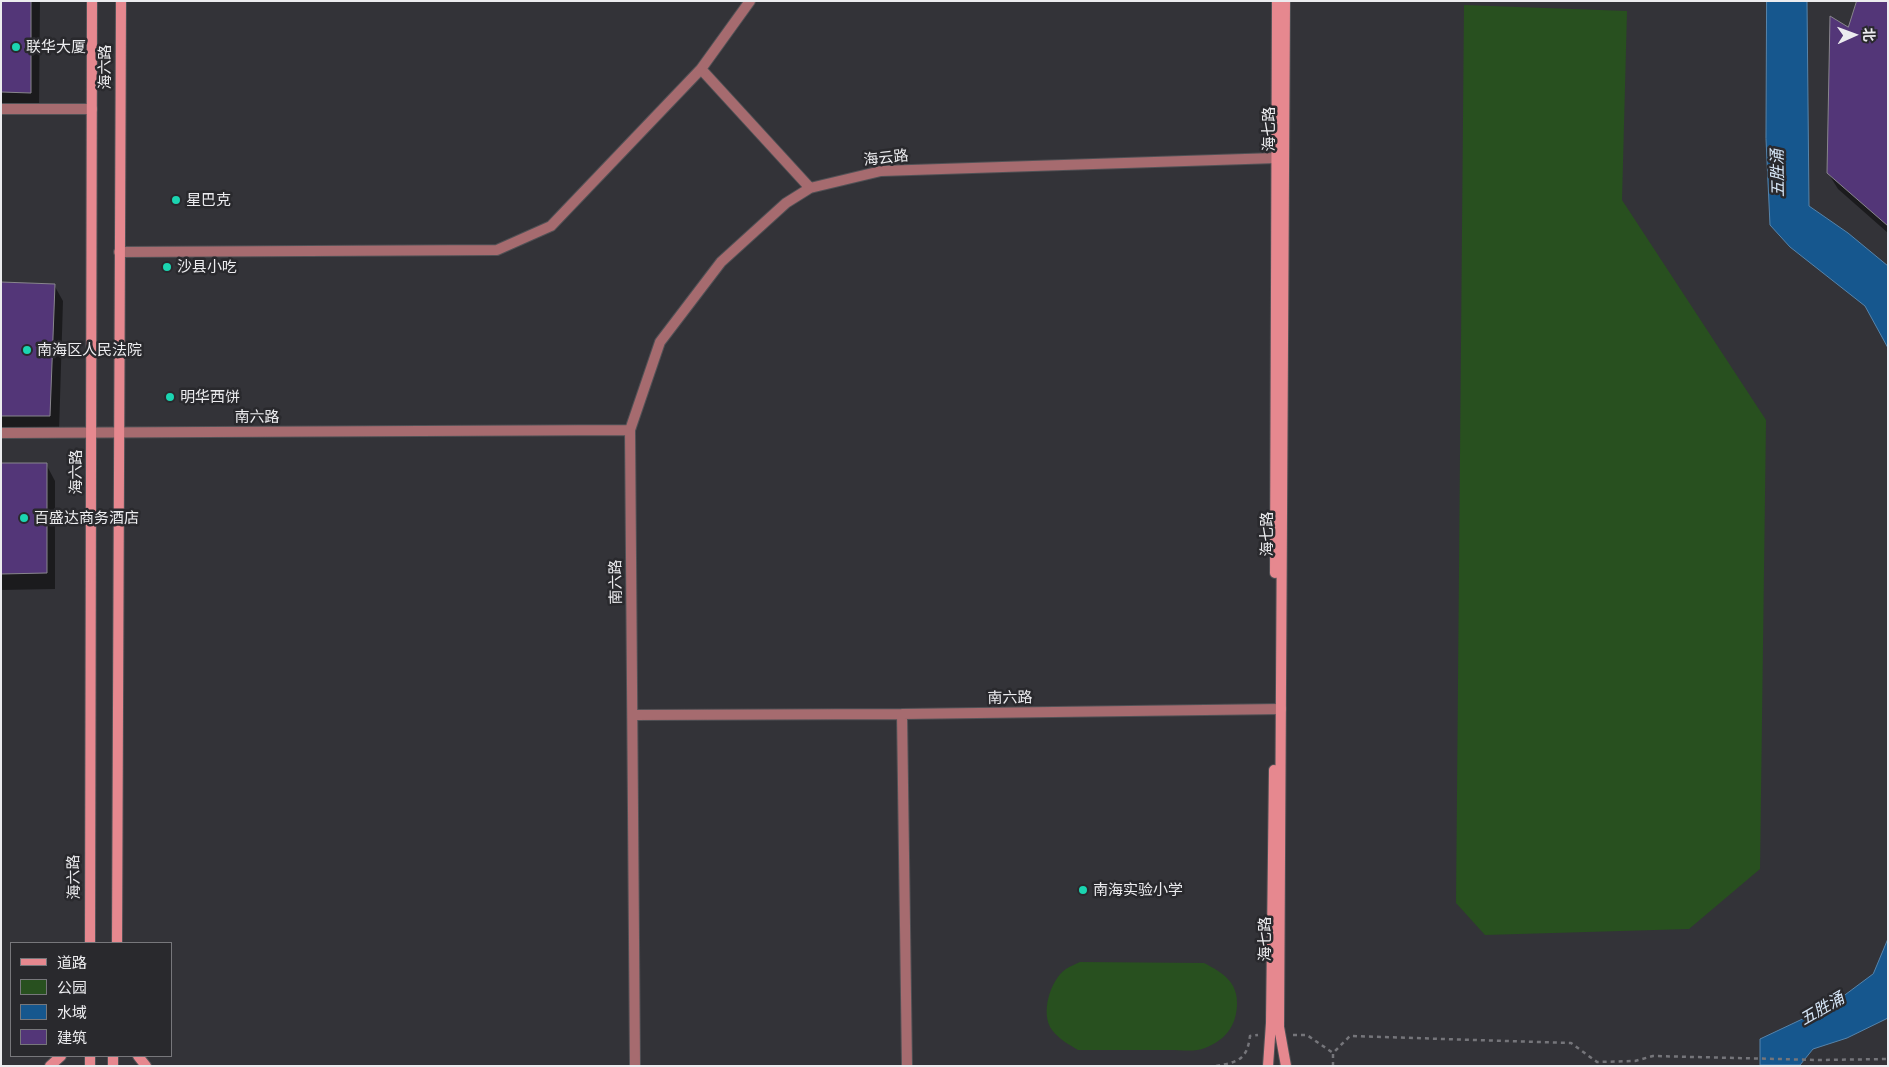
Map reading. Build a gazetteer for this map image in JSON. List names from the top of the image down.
{
  "streets": {
    "main road": ["海六路", "海七路"],
    "street": ["海云路", "南六路"]
  },
  "crossings": [
    ["海六路", "南六路"],
    ["海七路", "海云路"],
    ["海七路", "南六路"],
    ["海云路", "南六路"]
  ],
  "water": ["五胜涌"],
  "places": [
    "联华大厦",
    "星巴克",
    "沙县小吃",
    "南海区人民法院",
    "明华西饼",
    "百盛达商务酒店",
    "南海实验小学"
  ],
  "legend": [
    "道路",
    "公园",
    "水域",
    "建筑"
  ],
  "north": "right"
}
